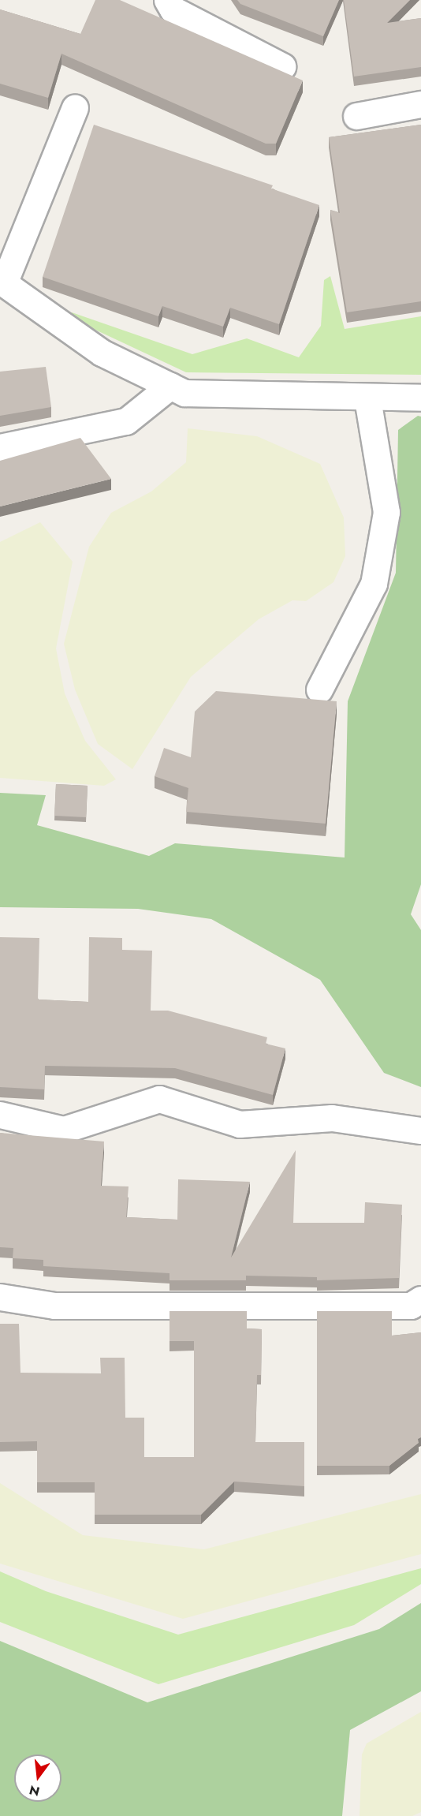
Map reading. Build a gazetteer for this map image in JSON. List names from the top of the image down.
{
  "north": "bottom"
}
